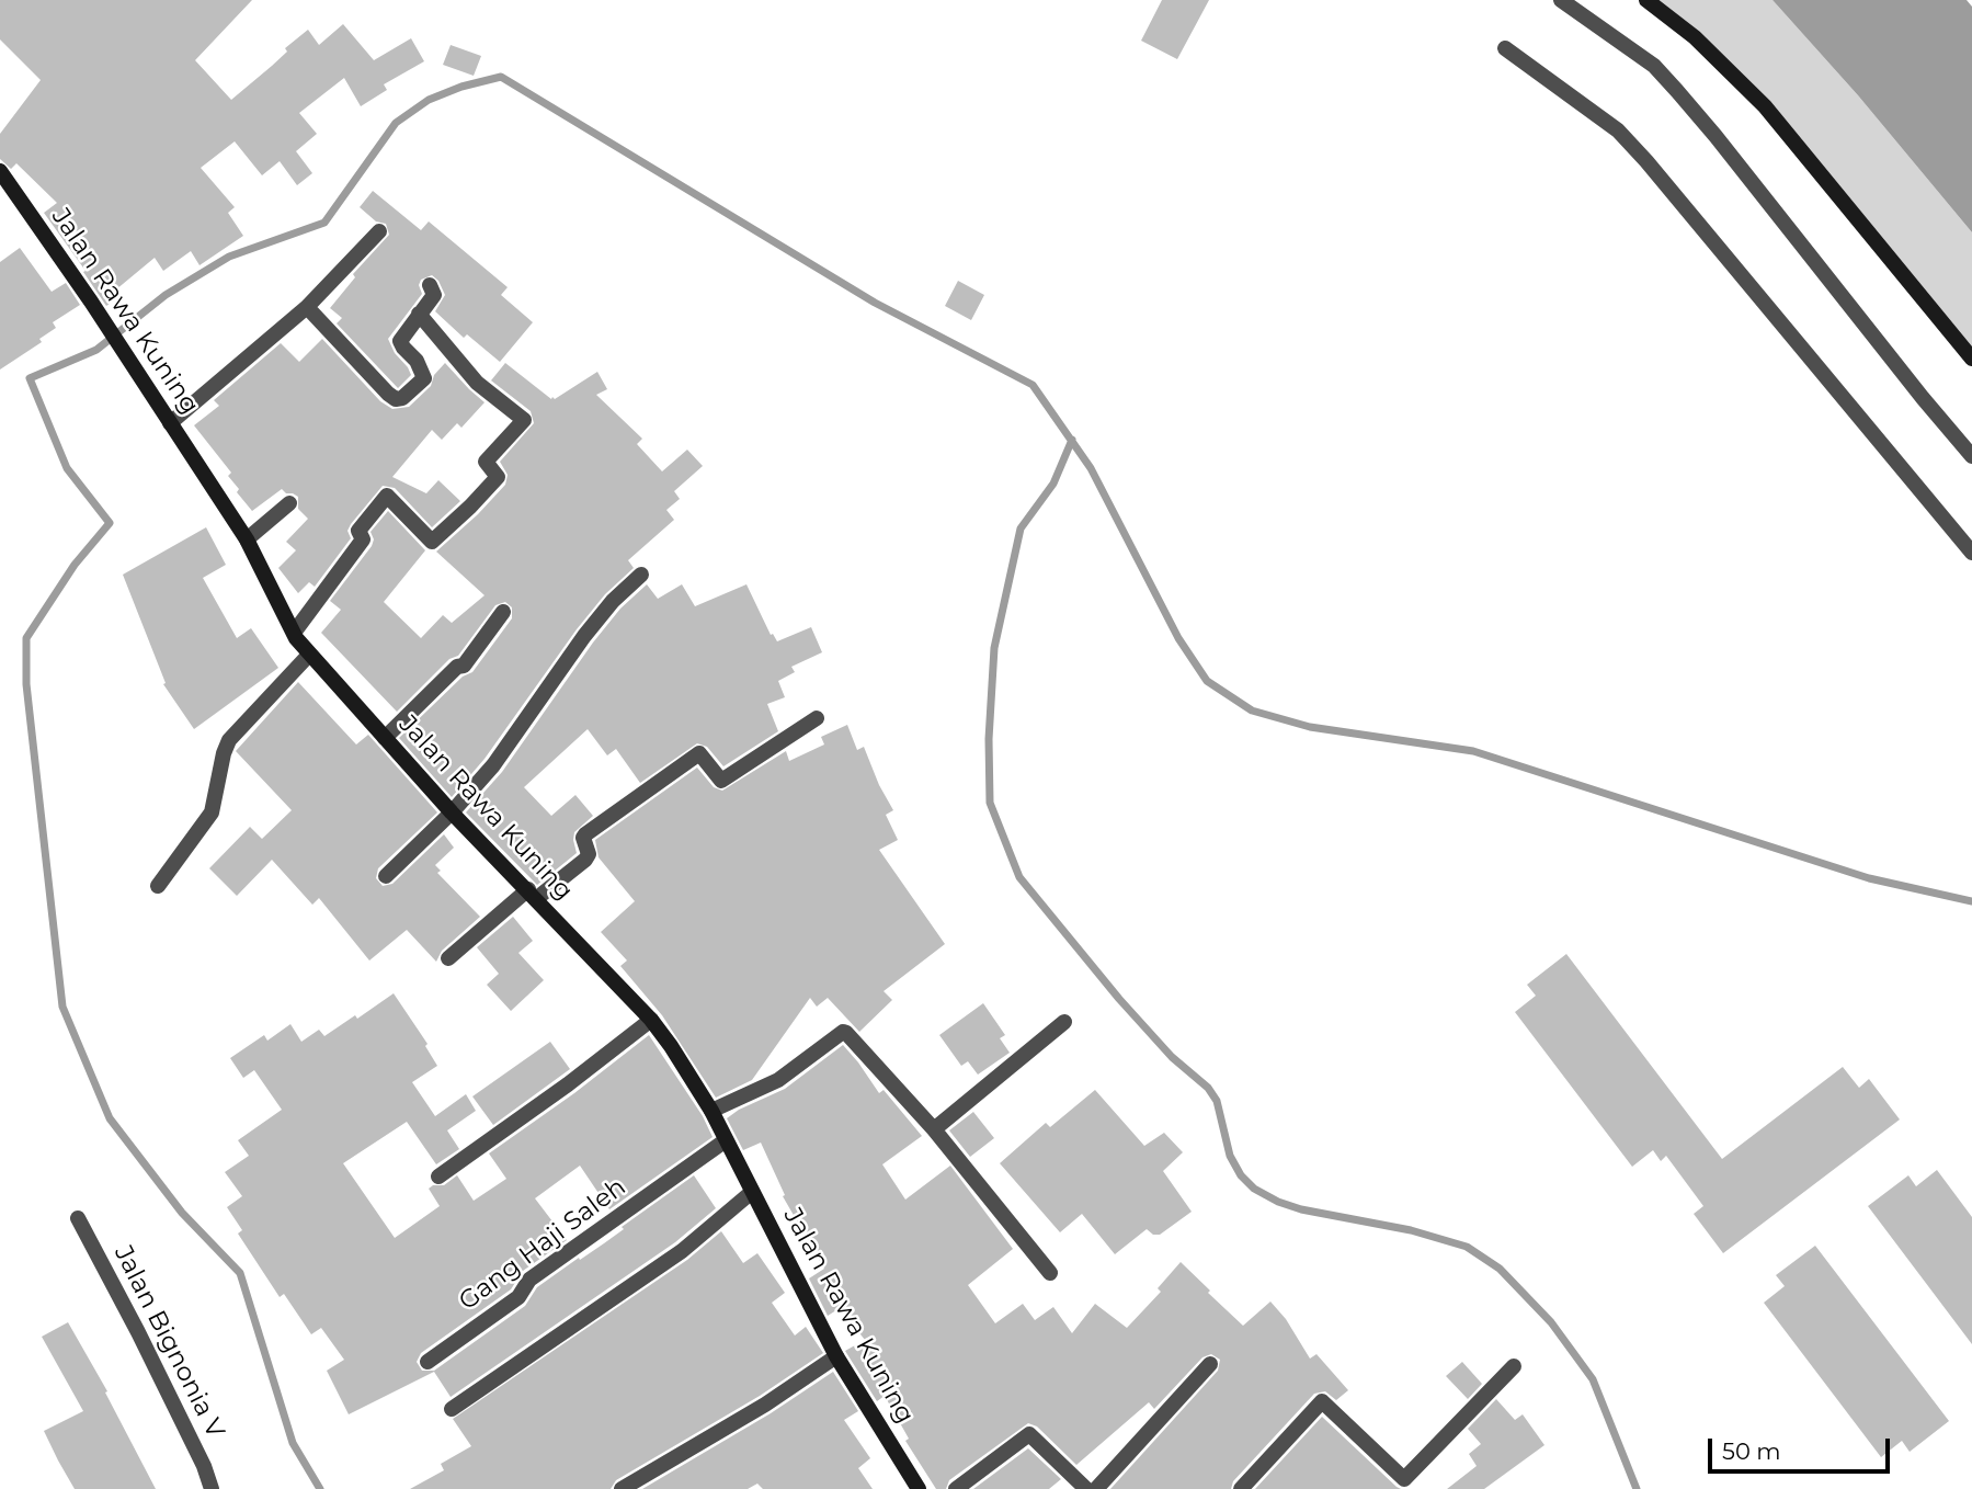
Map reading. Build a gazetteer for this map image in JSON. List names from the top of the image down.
{
  "streets": {
    "street": ["Jalan Rawa Kuning", "Gang Haji Saleh", "Jalan Bignonia V"]
  },
  "crossings": [
    ["Jalan Rawa Kuning", "Gang Haji Saleh"]
  ],
  "scale_bar": "50 m"
}
